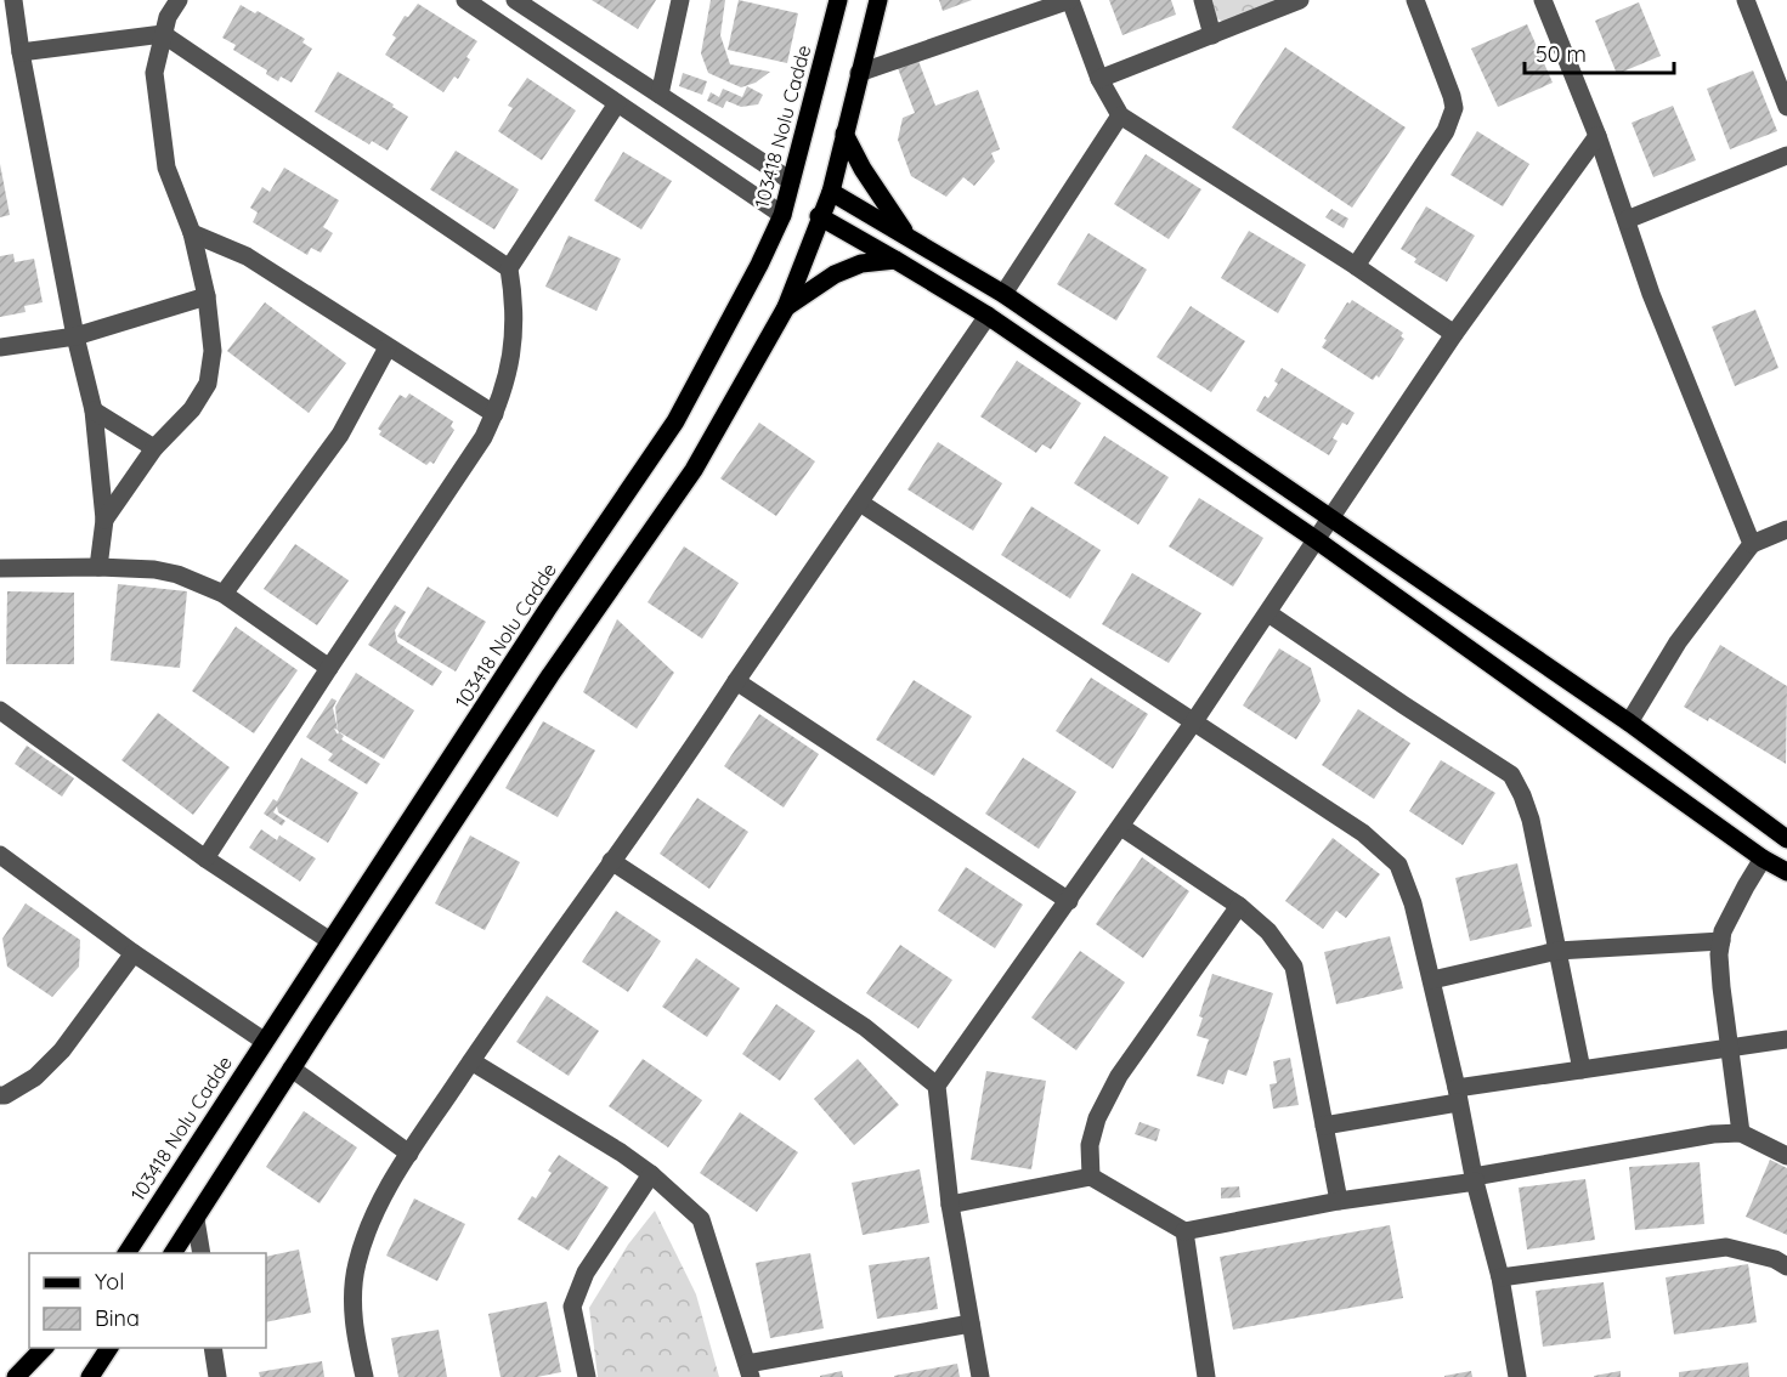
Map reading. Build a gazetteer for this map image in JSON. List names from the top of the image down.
{
  "streets": {
    "main road": ["103418 Nolu Cadde"]
  },
  "legend": ["Yol", "Bina"],
  "scale_bar": "50 m"
}
